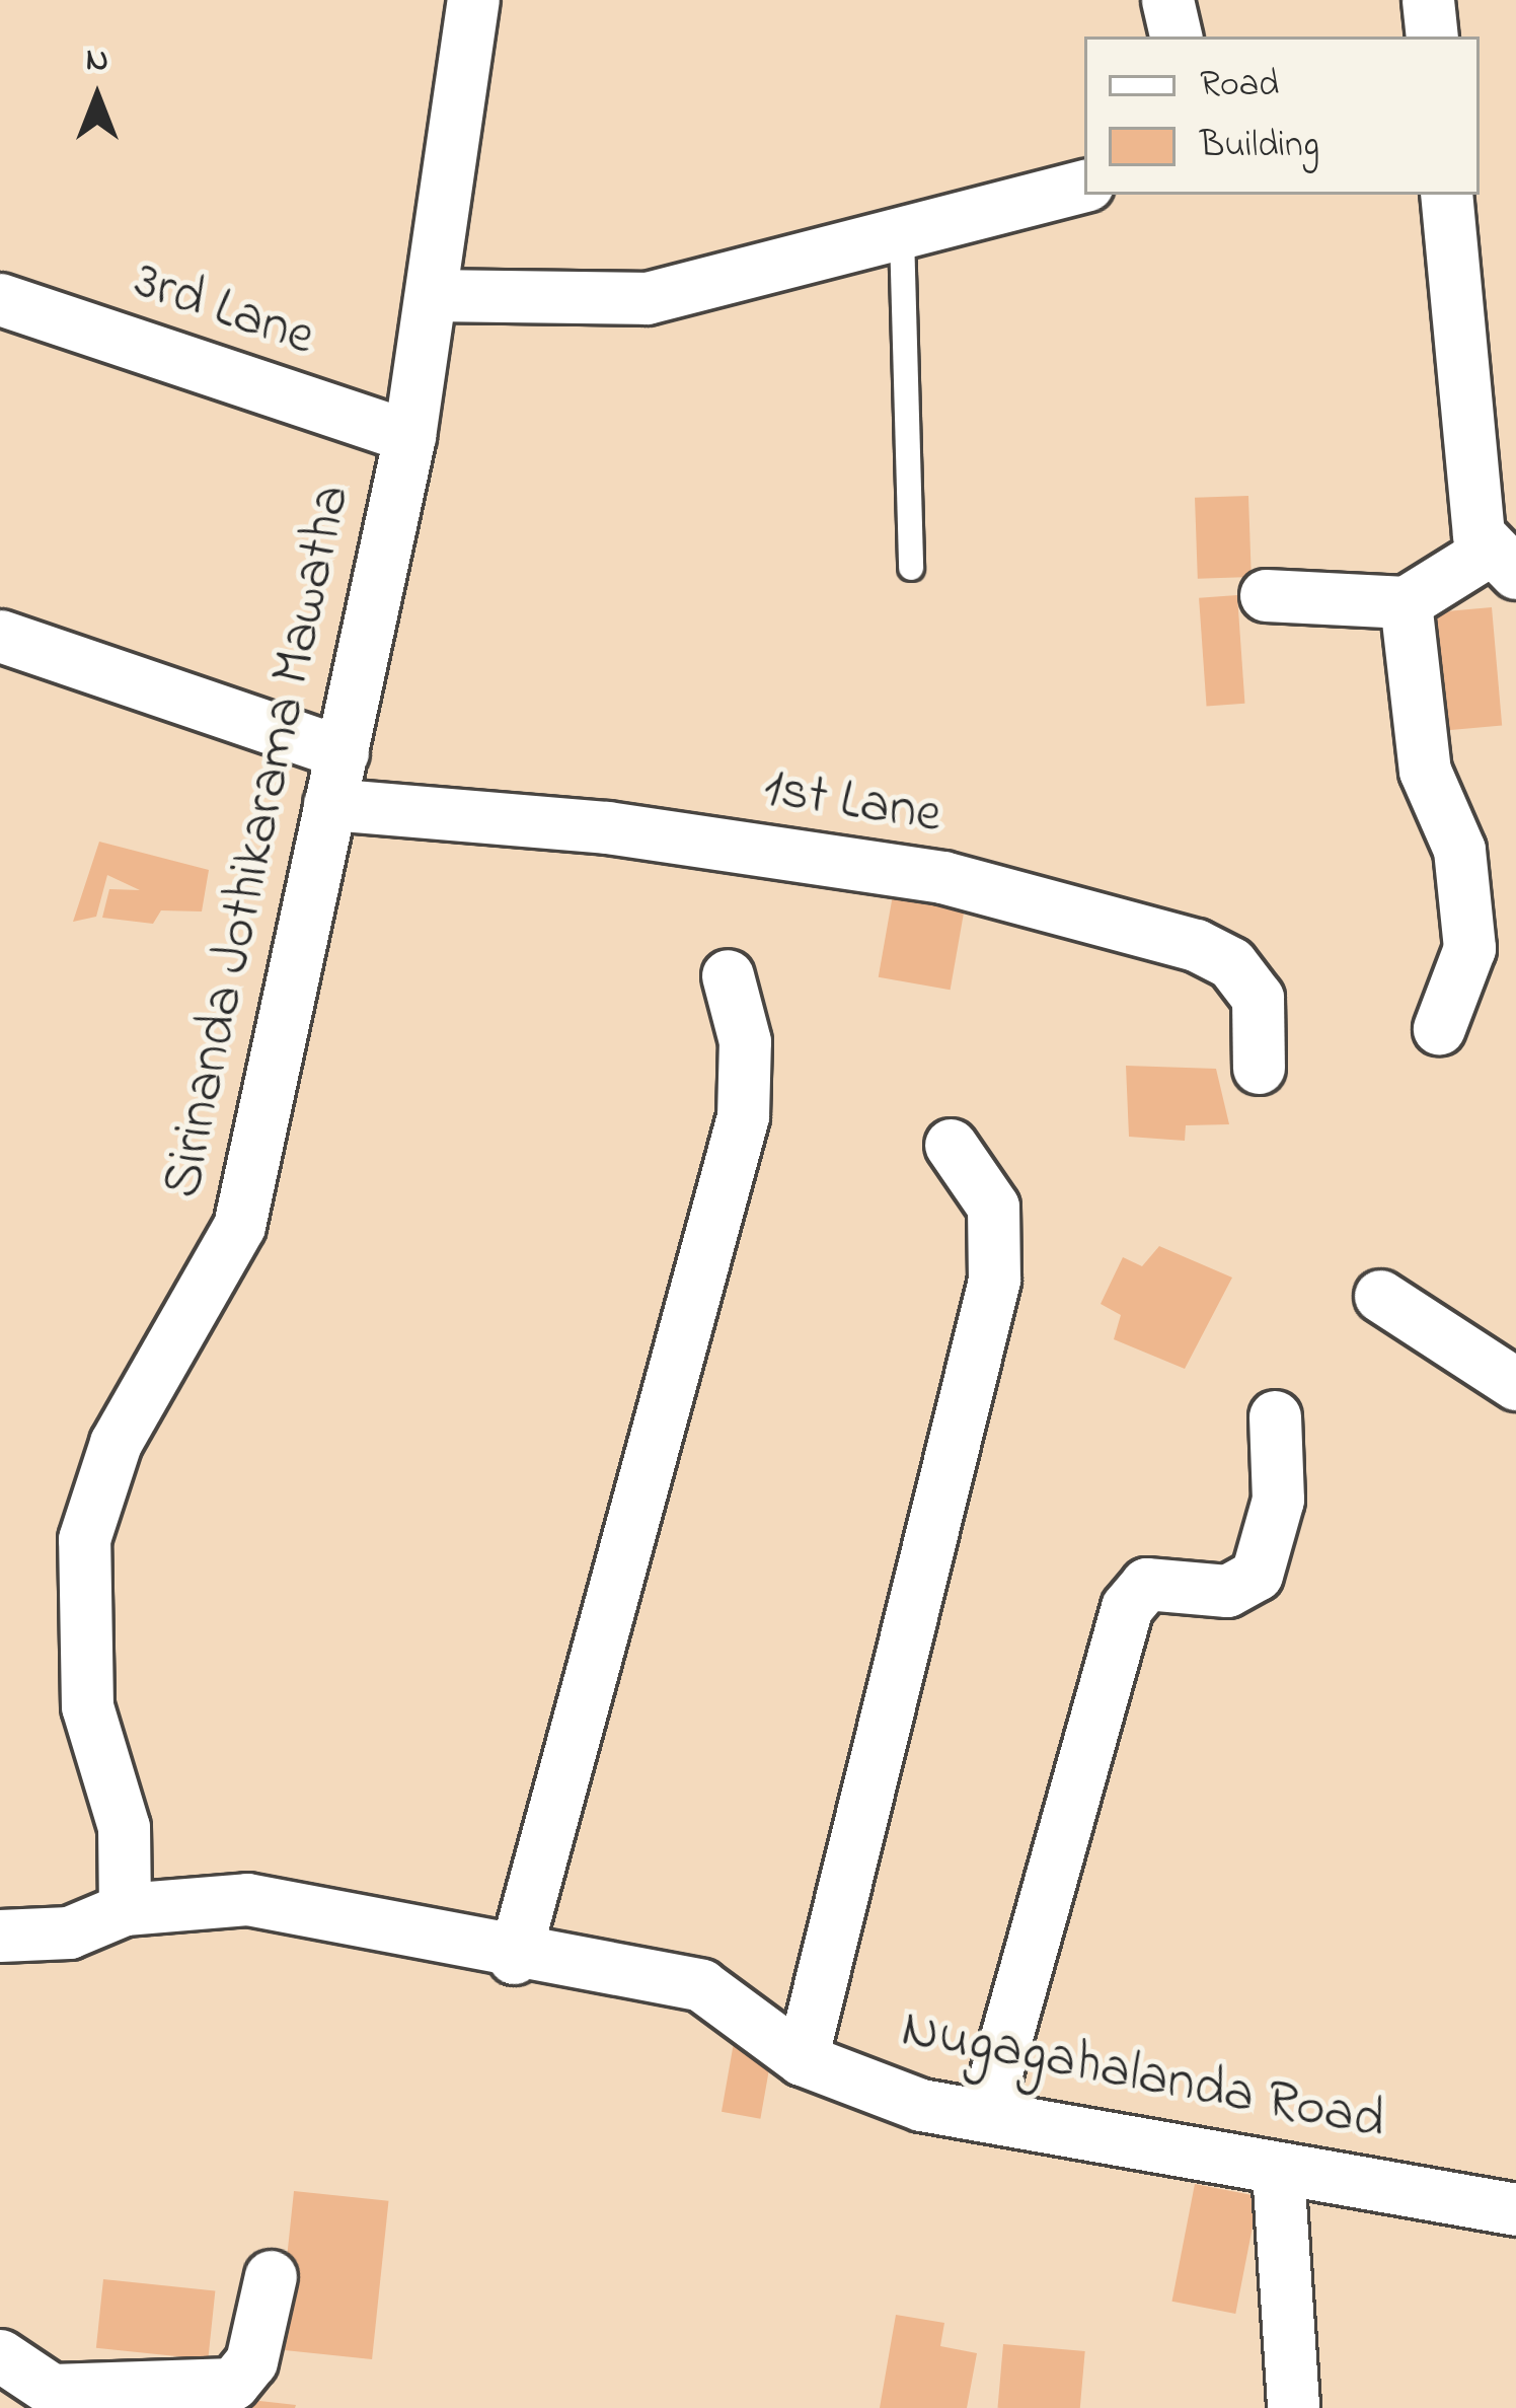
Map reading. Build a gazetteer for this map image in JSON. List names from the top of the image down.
{
  "streets": {
    "street": [
      "3rd Lane",
      "1st Lane",
      "Sirinanda Jothikarama Mawatha",
      "Nugagahalanda Road"
    ]
  },
  "crossings": [
    ["3rd Lane", "Sirinanda Jothikarama Mawatha"],
    ["1st Lane", "Sirinanda Jothikarama Mawatha"],
    ["Sirinanda Jothikarama Mawatha", "Nugagahalanda Road"]
  ],
  "legend": ["Road", "Building"],
  "north": "top"
}
